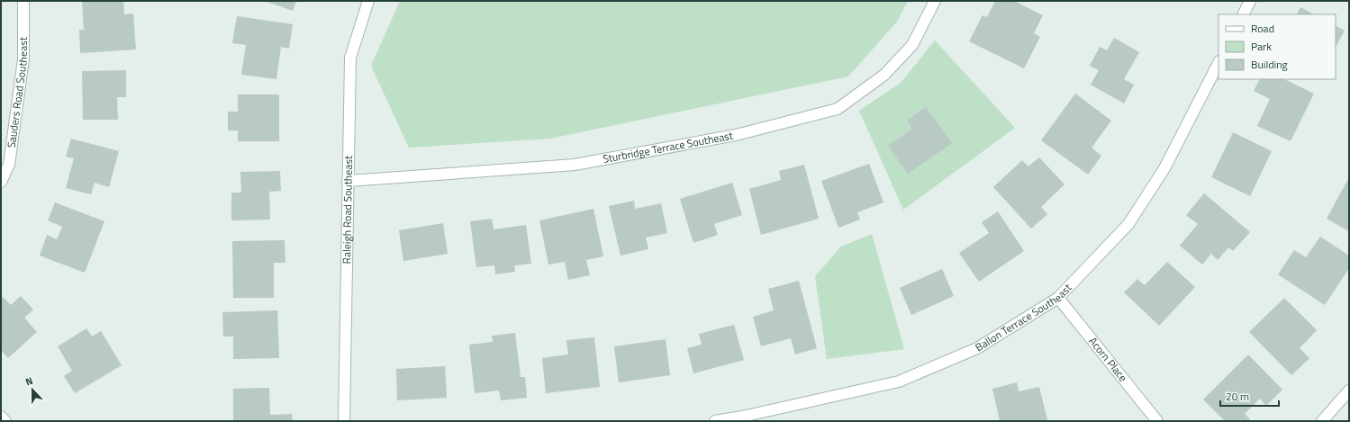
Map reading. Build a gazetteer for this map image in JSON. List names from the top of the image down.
{
  "streets": {
    "street": [
      "Sauders Road Southeast",
      "Sturbridge Terrace Southeast",
      "Raleigh Road Southeast",
      "Ballon Terrace Southeast",
      "Acorn Place"
    ]
  },
  "crossings": [
    ["Sturbridge Terrace Southeast", "Raleigh Road Southeast"],
    ["Ballon Terrace Southeast", "Acorn Place"]
  ],
  "legend": ["Road", "Park", "Building"],
  "scale_bar": "20 m",
  "north": "top"
}
